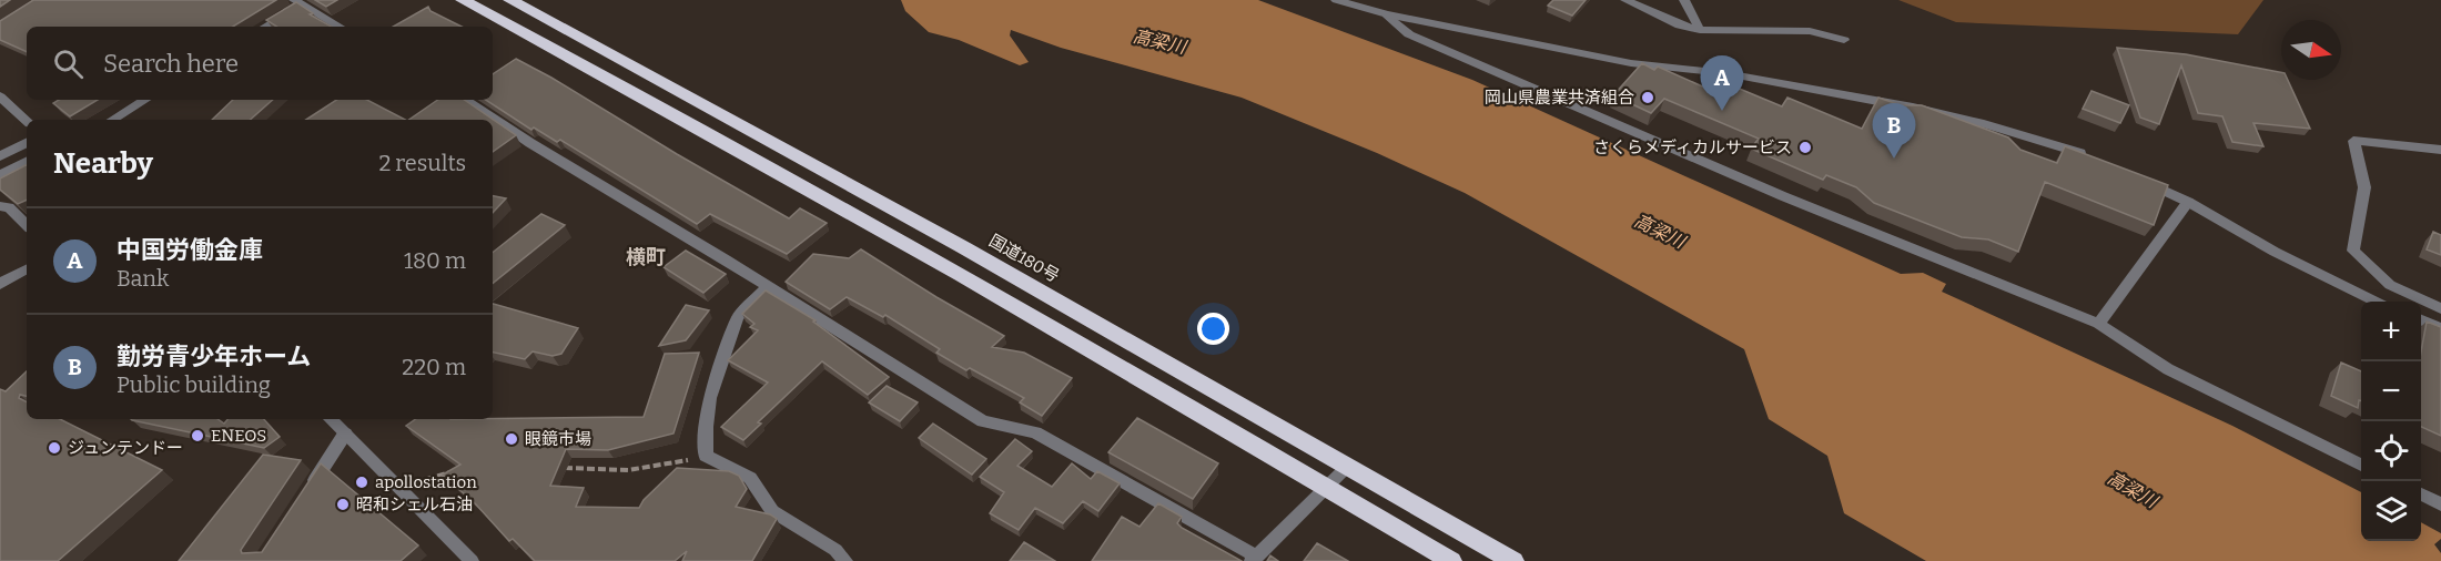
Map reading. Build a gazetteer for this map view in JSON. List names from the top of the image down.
{
  "streets": {
    "highway": ["国道180号"]
  },
  "districts": ["横町"],
  "water": ["高梁川"],
  "places": [
    "岡山県農業共済組合",
    "さくらメディカルサービス",
    "ENEOS",
    "眼鏡市場",
    "ジュンテンドー",
    "apollostation",
    "昭和シェル石油"
  ],
  "north": "right",
  "page": {
    "search": "Search here",
    "pins": ["A", "B"],
    "heading": ["Nearby", "2 results"],
    "list": [
      {
        "mark": "A",
        "name": "中国労働金庫",
        "note": "Bank",
        "value": "180 m"
      },
      {
        "mark": "B",
        "name": "勤労青少年ホーム",
        "note": "Public building",
        "value": "220 m"
      }
    ],
    "map_buttons": ["+", "−"]
  }
}
